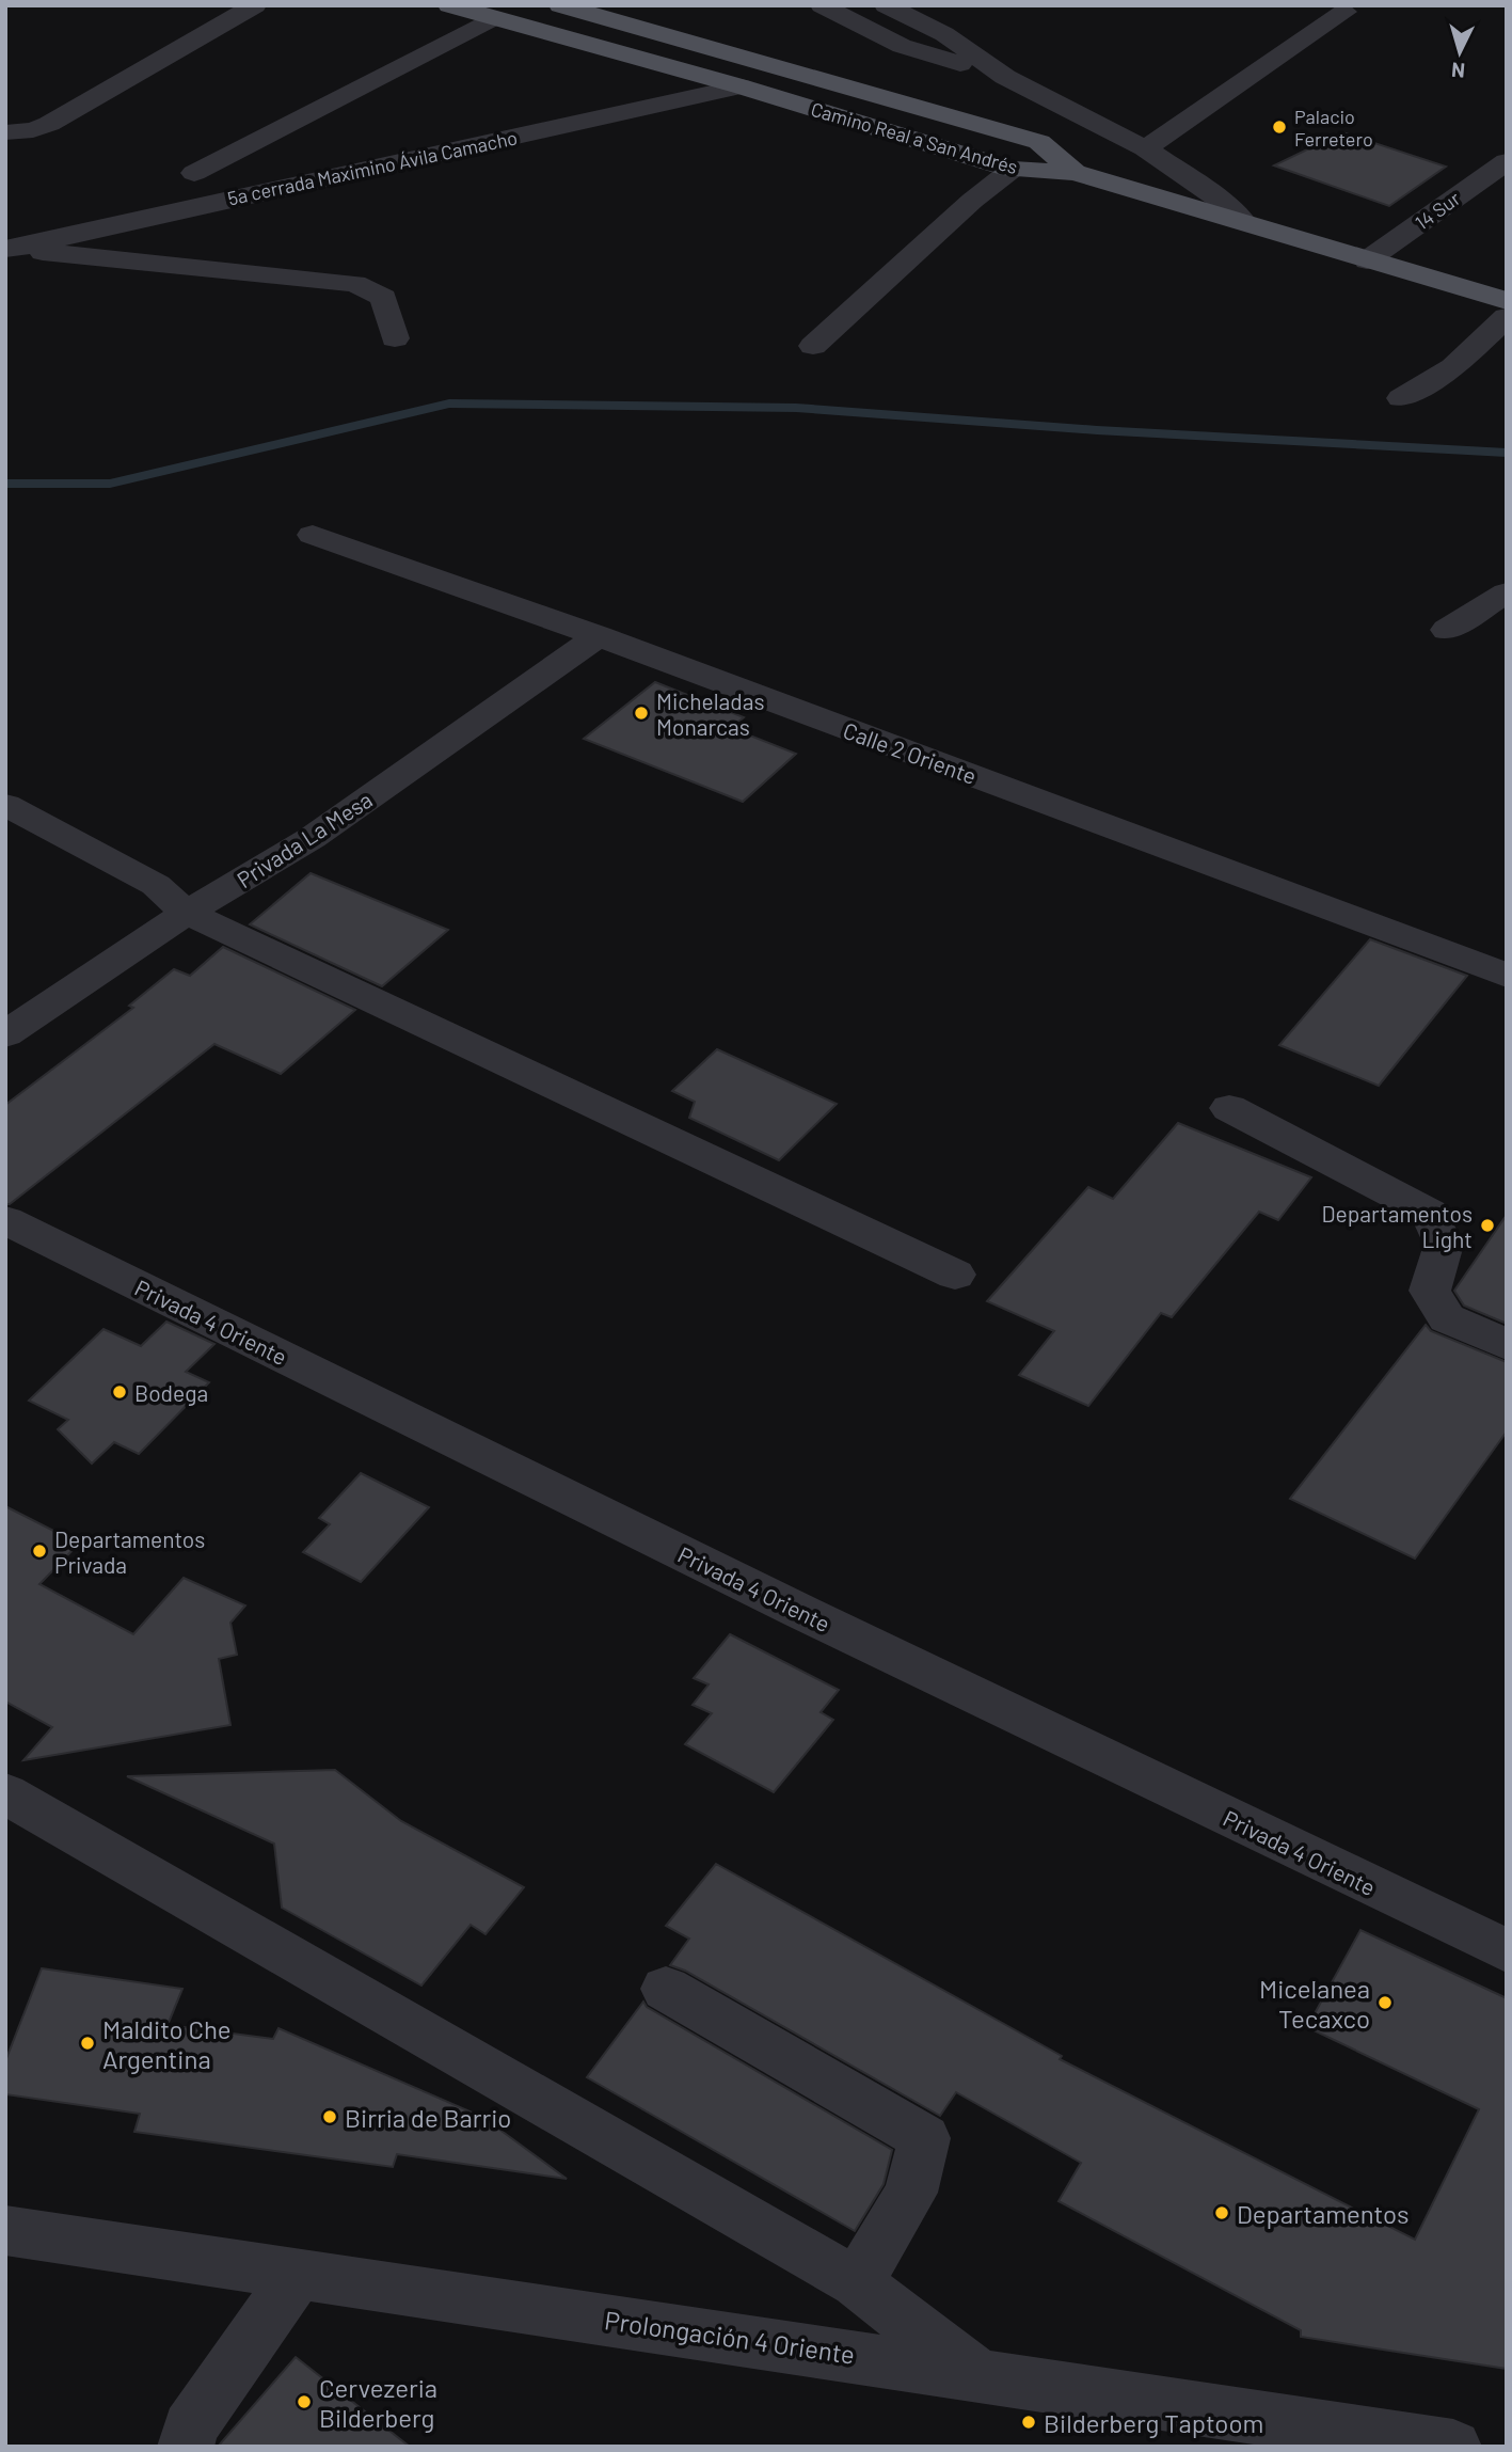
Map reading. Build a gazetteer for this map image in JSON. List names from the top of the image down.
{
  "streets": {
    "main road": ["Camino Real a San Andrés"],
    "street": [
      "5a cerrada Maximino Ávila Camacho",
      "14 Sur",
      "Calle 2 Oriente",
      "Privada La Mesa",
      "Privada 4 Oriente",
      "Prolongación 4 Oriente"
    ]
  },
  "crossings": [
    ["Camino Real a San Andrés", "5a cerrada Maximino Ávila Camacho"],
    ["Calle 2 Oriente", "Privada La Mesa"]
  ],
  "places": [
    "Palacio Ferretero",
    "Micheladas Monarcas",
    "Departamentos Light",
    "Bodega",
    "Departamentos Privada",
    "Micelanea Tecaxco",
    "Maldito Che Argentina",
    "Birria de Barrio",
    "Departamentos",
    "Cervezeria Bilderberg",
    "Bilderberg Taptoom"
  ],
  "north": "bottom"
}
